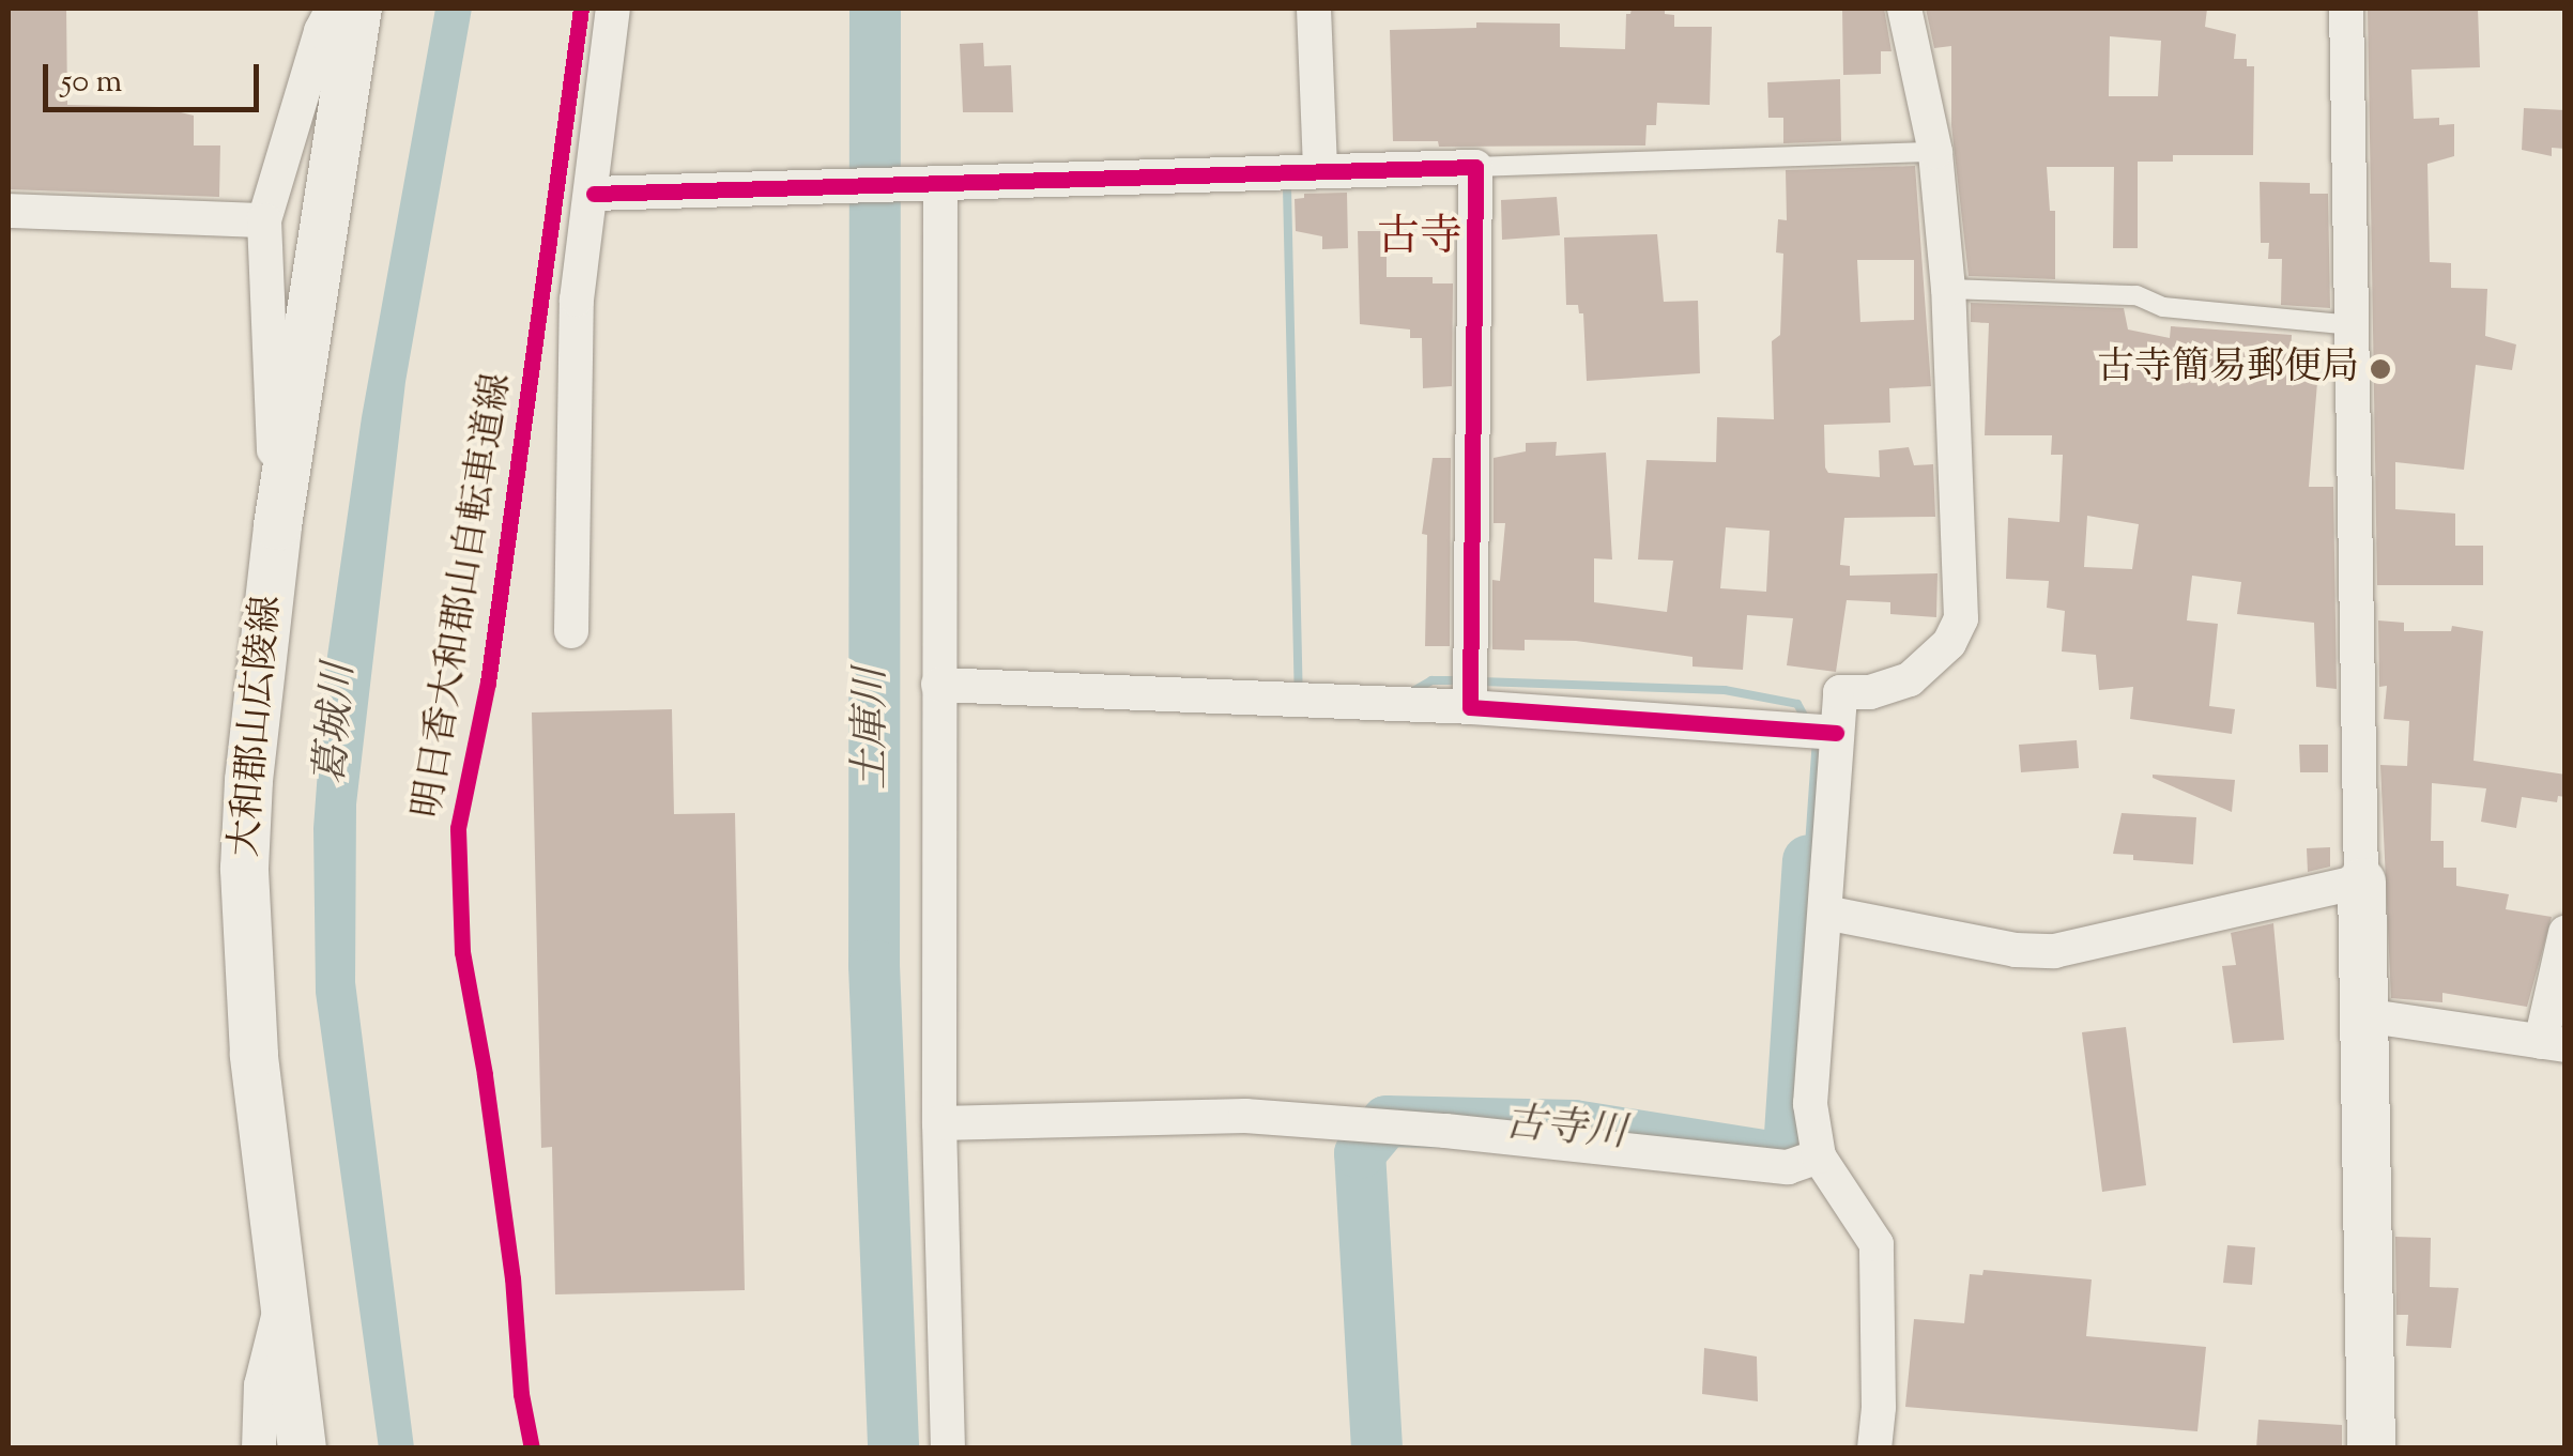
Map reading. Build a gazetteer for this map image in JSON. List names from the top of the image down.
{
  "streets": {
    "main road": ["大和郡山広陵線"],
    "cycle path": ["明日香大和郡山自転車道線"]
  },
  "districts": ["古寺"],
  "water": ["葛城川", "土庫川", "古寺川"],
  "places": ["古寺簡易郵便局"],
  "scale_bar": "50 m"
}
